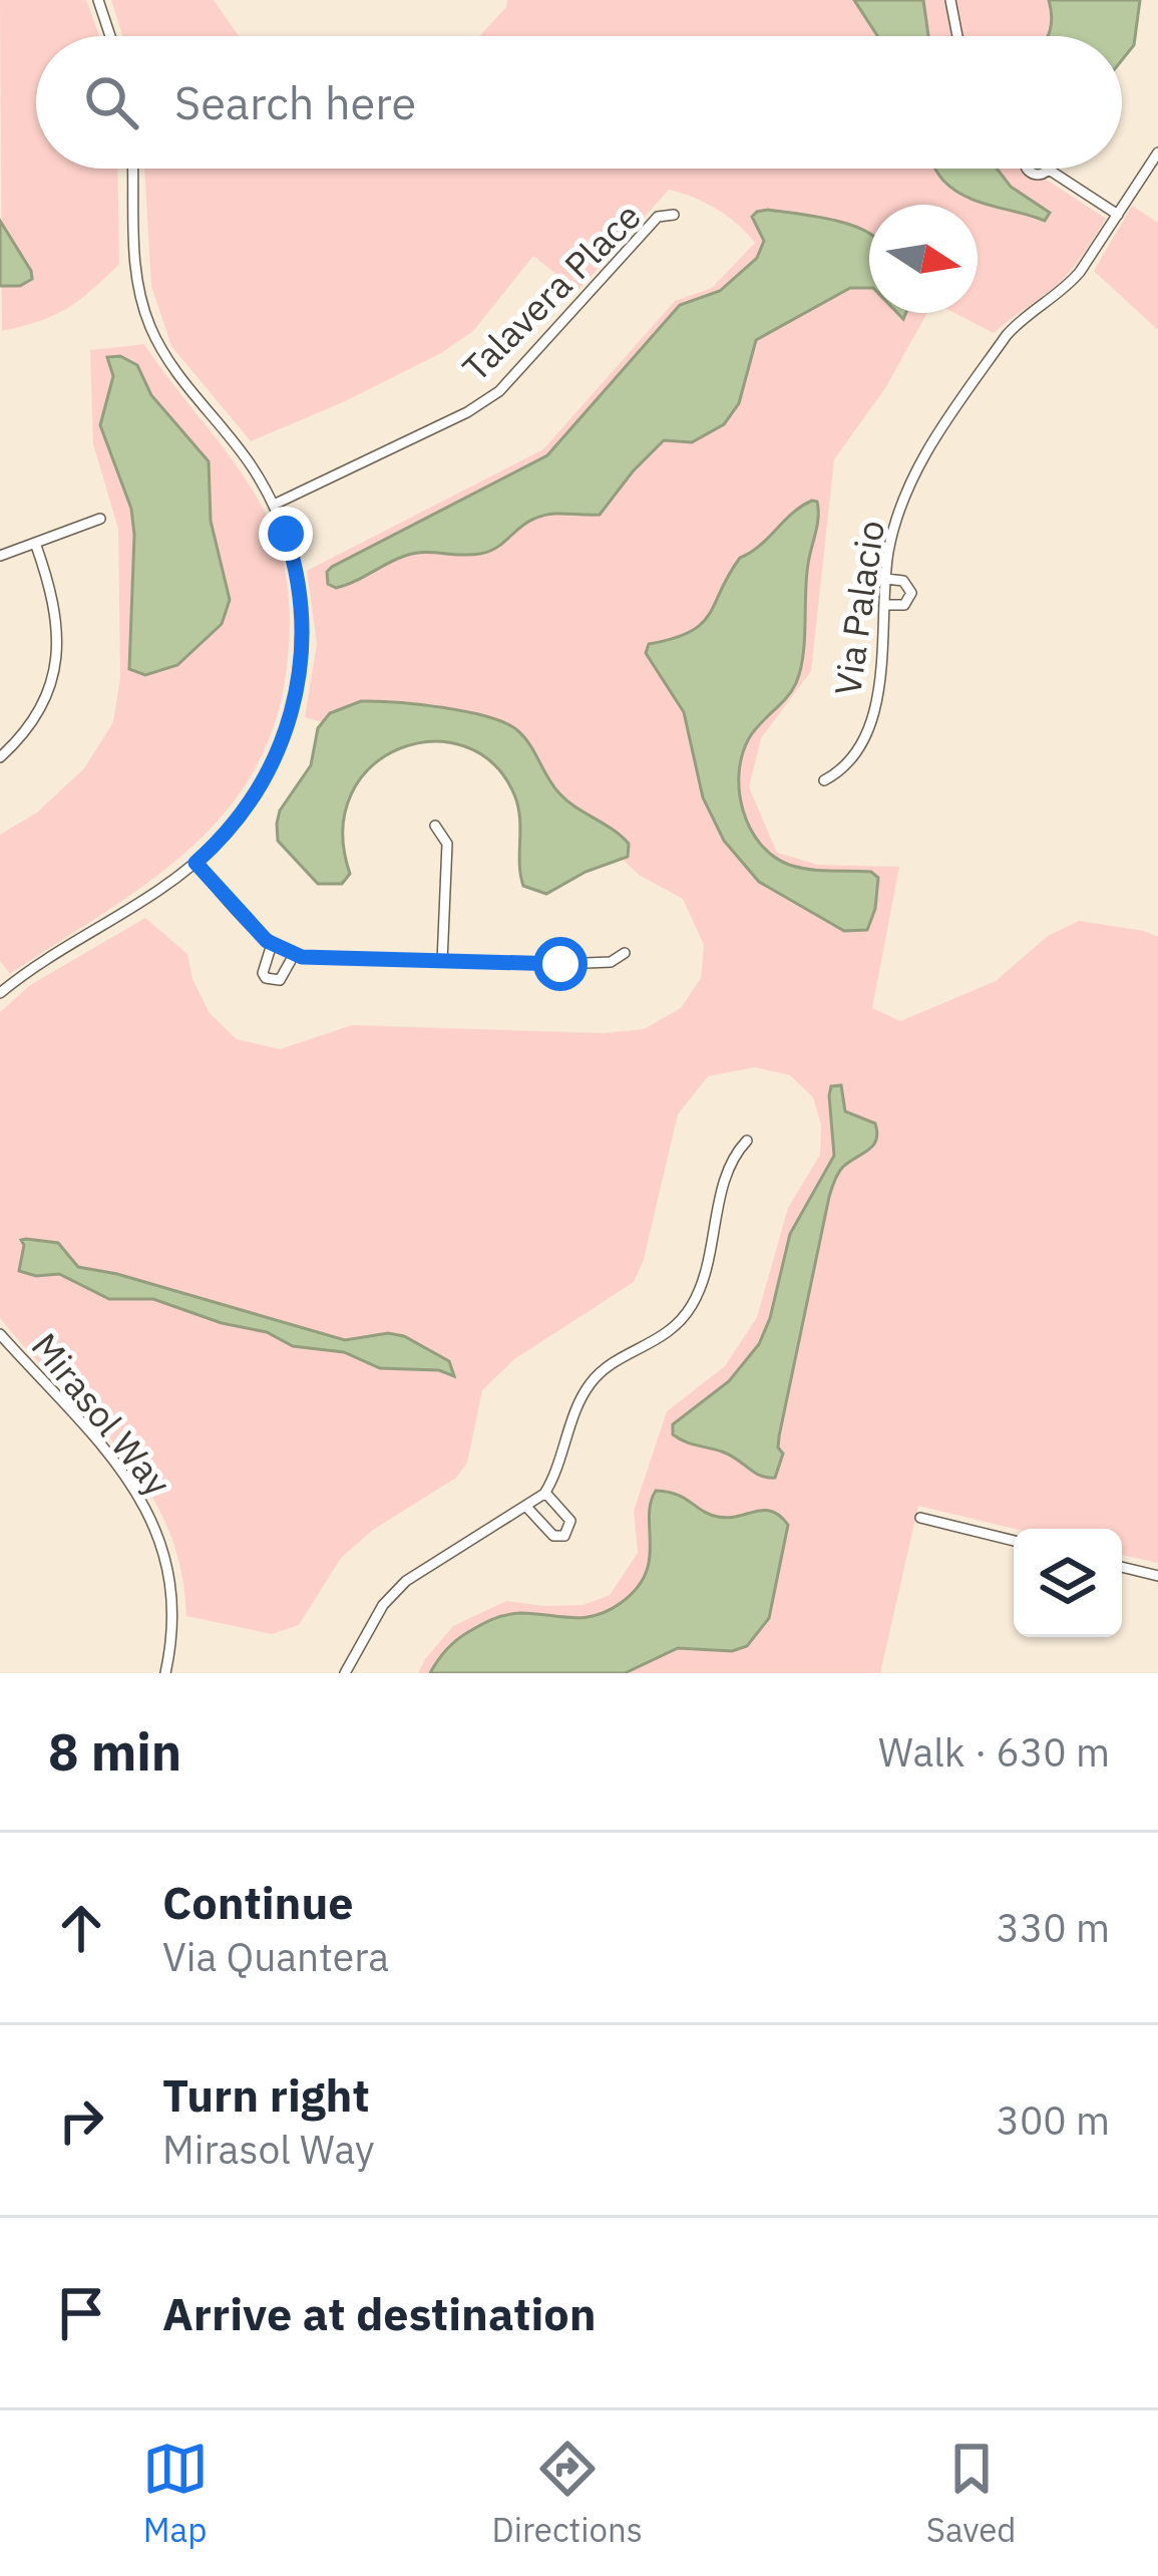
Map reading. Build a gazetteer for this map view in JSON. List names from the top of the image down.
{
  "streets": {
    "street": ["Talavera Place", "Via Palacio", "Mirasol Way"]
  },
  "north": "right",
  "page": {
    "search": "Search here",
    "heading": ["8 min", "Walk · 630 m"],
    "list": [
      ["Continue", "Via Quantera", "330 m"],
      ["Turn right", "Mirasol Way", "300 m"],
      "Arrive at destination"
    ],
    "nav": ["Map", "Directions", "Saved"]
  }
}
